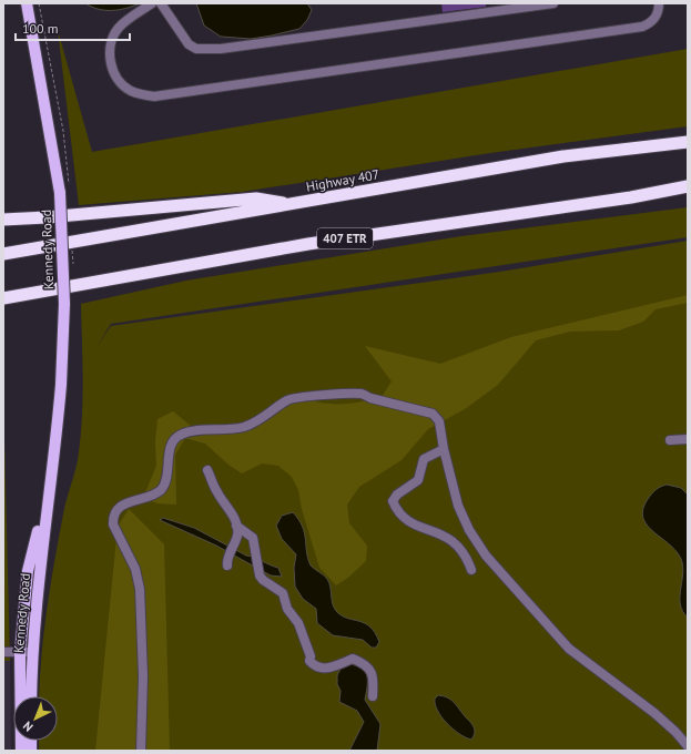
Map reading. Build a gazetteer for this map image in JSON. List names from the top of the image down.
{
  "streets": {
    "highway": ["Highway 407", "407 ETR"],
    "main road": ["Kennedy Road"]
  },
  "scale_bar": "100 m",
  "north": "bottom left"
}
